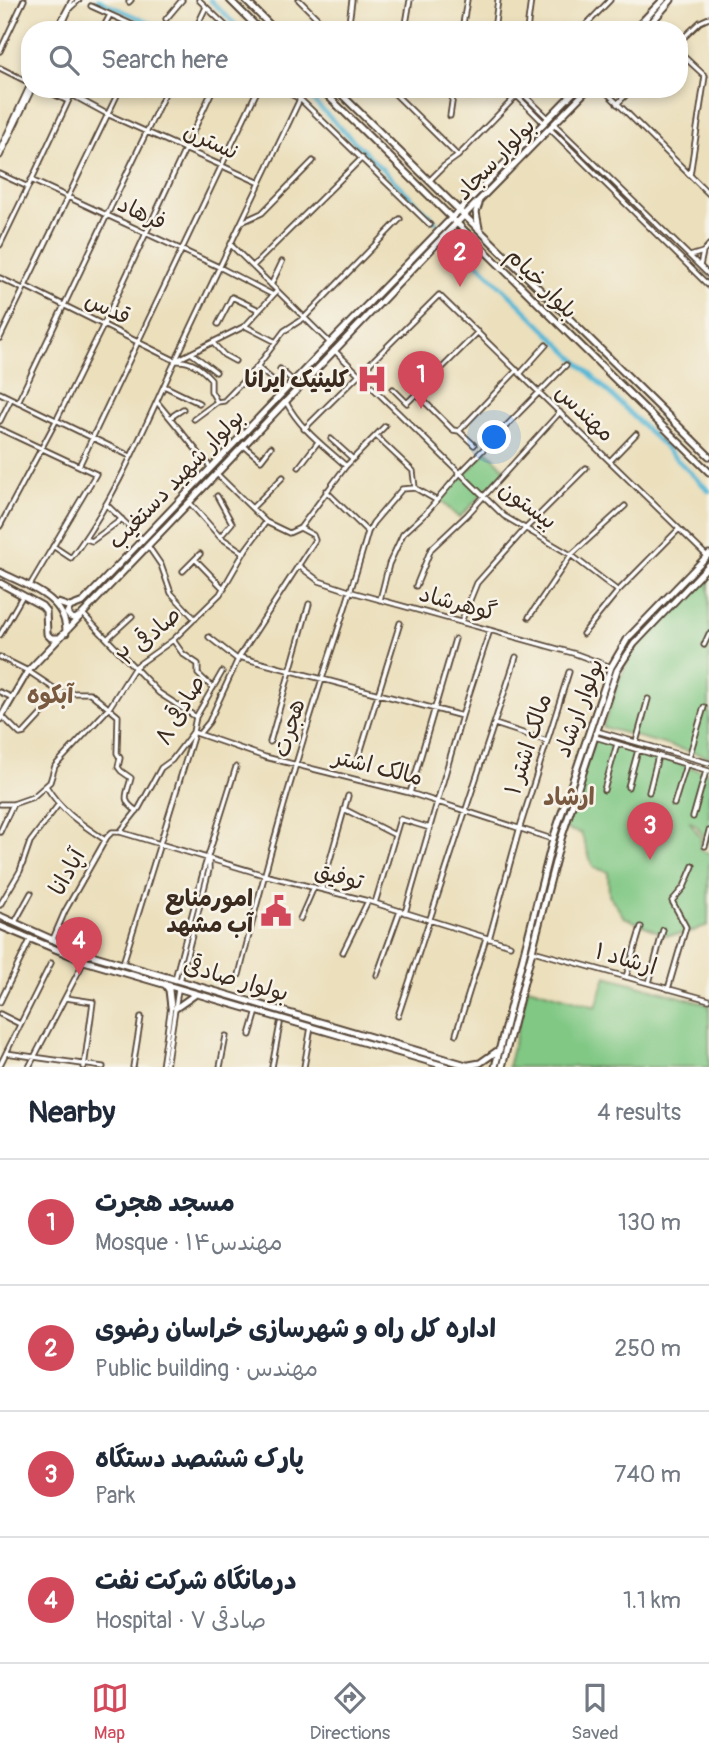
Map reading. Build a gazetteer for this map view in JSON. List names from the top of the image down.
{
  "streets": {
    "main road": [
      "بولوار سجاد",
      "بلوار خیام",
      "بولوار شهید دستغیب",
      "بولوار ارشاد",
      "بولوار صادقی"
    ],
    "street": [
      "نسترن",
      "فرهاد",
      "قدس",
      "مهندس",
      "بیستون",
      "گوهرشاد",
      "صادقی ۲",
      "صادقی ۸",
      "هجرت",
      "مالک اشتر ۱",
      "مالک اشتر",
      "آپادانا",
      "توفیق",
      "ارشاد ۱"
    ]
  },
  "crossings": [
    ["بولوار سجاد", "بلوار خیام"],
    ["بولوار سجاد", "بولوار شهید دستغیب"],
    ["بلوار خیام", "بولوار شهید دستغیب"],
    ["مهندس", "بیستون"],
    ["مهندس", "بولوار ارشاد"],
    ["بولوار شهید دستغیب", "بیستون"],
    ["گوهرشاد", "بولوار ارشاد"],
    ["گوهرشاد", "هجرت"],
    ["بولوار ارشاد", "مالک اشتر"],
    ["بولوار ارشاد", "ارشاد ۱"],
    ["صادقی ۸", "مالک اشتر"],
    ["صادقی ۸", "آپادانا"],
    ["صادقی ۸", "توفیق"],
    ["هجرت", "مالک اشتر"],
    ["هجرت", "توفیق"],
    ["مالک اشتر ۱", "مالک اشتر"],
    ["مالک اشتر ۱", "توفیق"],
    ["آپادانا", "توفیق"],
    ["آپادانا", "بولوار صادقی"]
  ],
  "districts": ["آبکوه", "ارشاد"],
  "places": {
    "hospital": ["کلینیک ایرانا"],
    "public building": ["امورمنابع آب مشهد"]
  },
  "page": {
    "search": "Search here",
    "pins": [
      "2",
      "1",
      "3",
      "4"
    ],
    "heading": ["Nearby", "4 results"],
    "list": [
      {
        "mark": "1",
        "name": "مسجد هجرت",
        "note": "Mosque · مهندس۱۴",
        "value": "130 m"
      },
      {
        "mark": "2",
        "name": "اداره کل راه و شهرسازی خراسان رضوی",
        "note": "Public building · مهندس",
        "value": "250 m"
      },
      {
        "mark": "3",
        "name": "پارک‌ ششصد دستگاه",
        "note": "Park",
        "value": "740 m"
      },
      {
        "mark": "4",
        "name": "درمانگاه شرکت نفت",
        "note": "Hospital · صادقی ۷",
        "value": "1.1 km"
      }
    ],
    "nav": ["Map", "Directions", "Saved"]
  }
}
